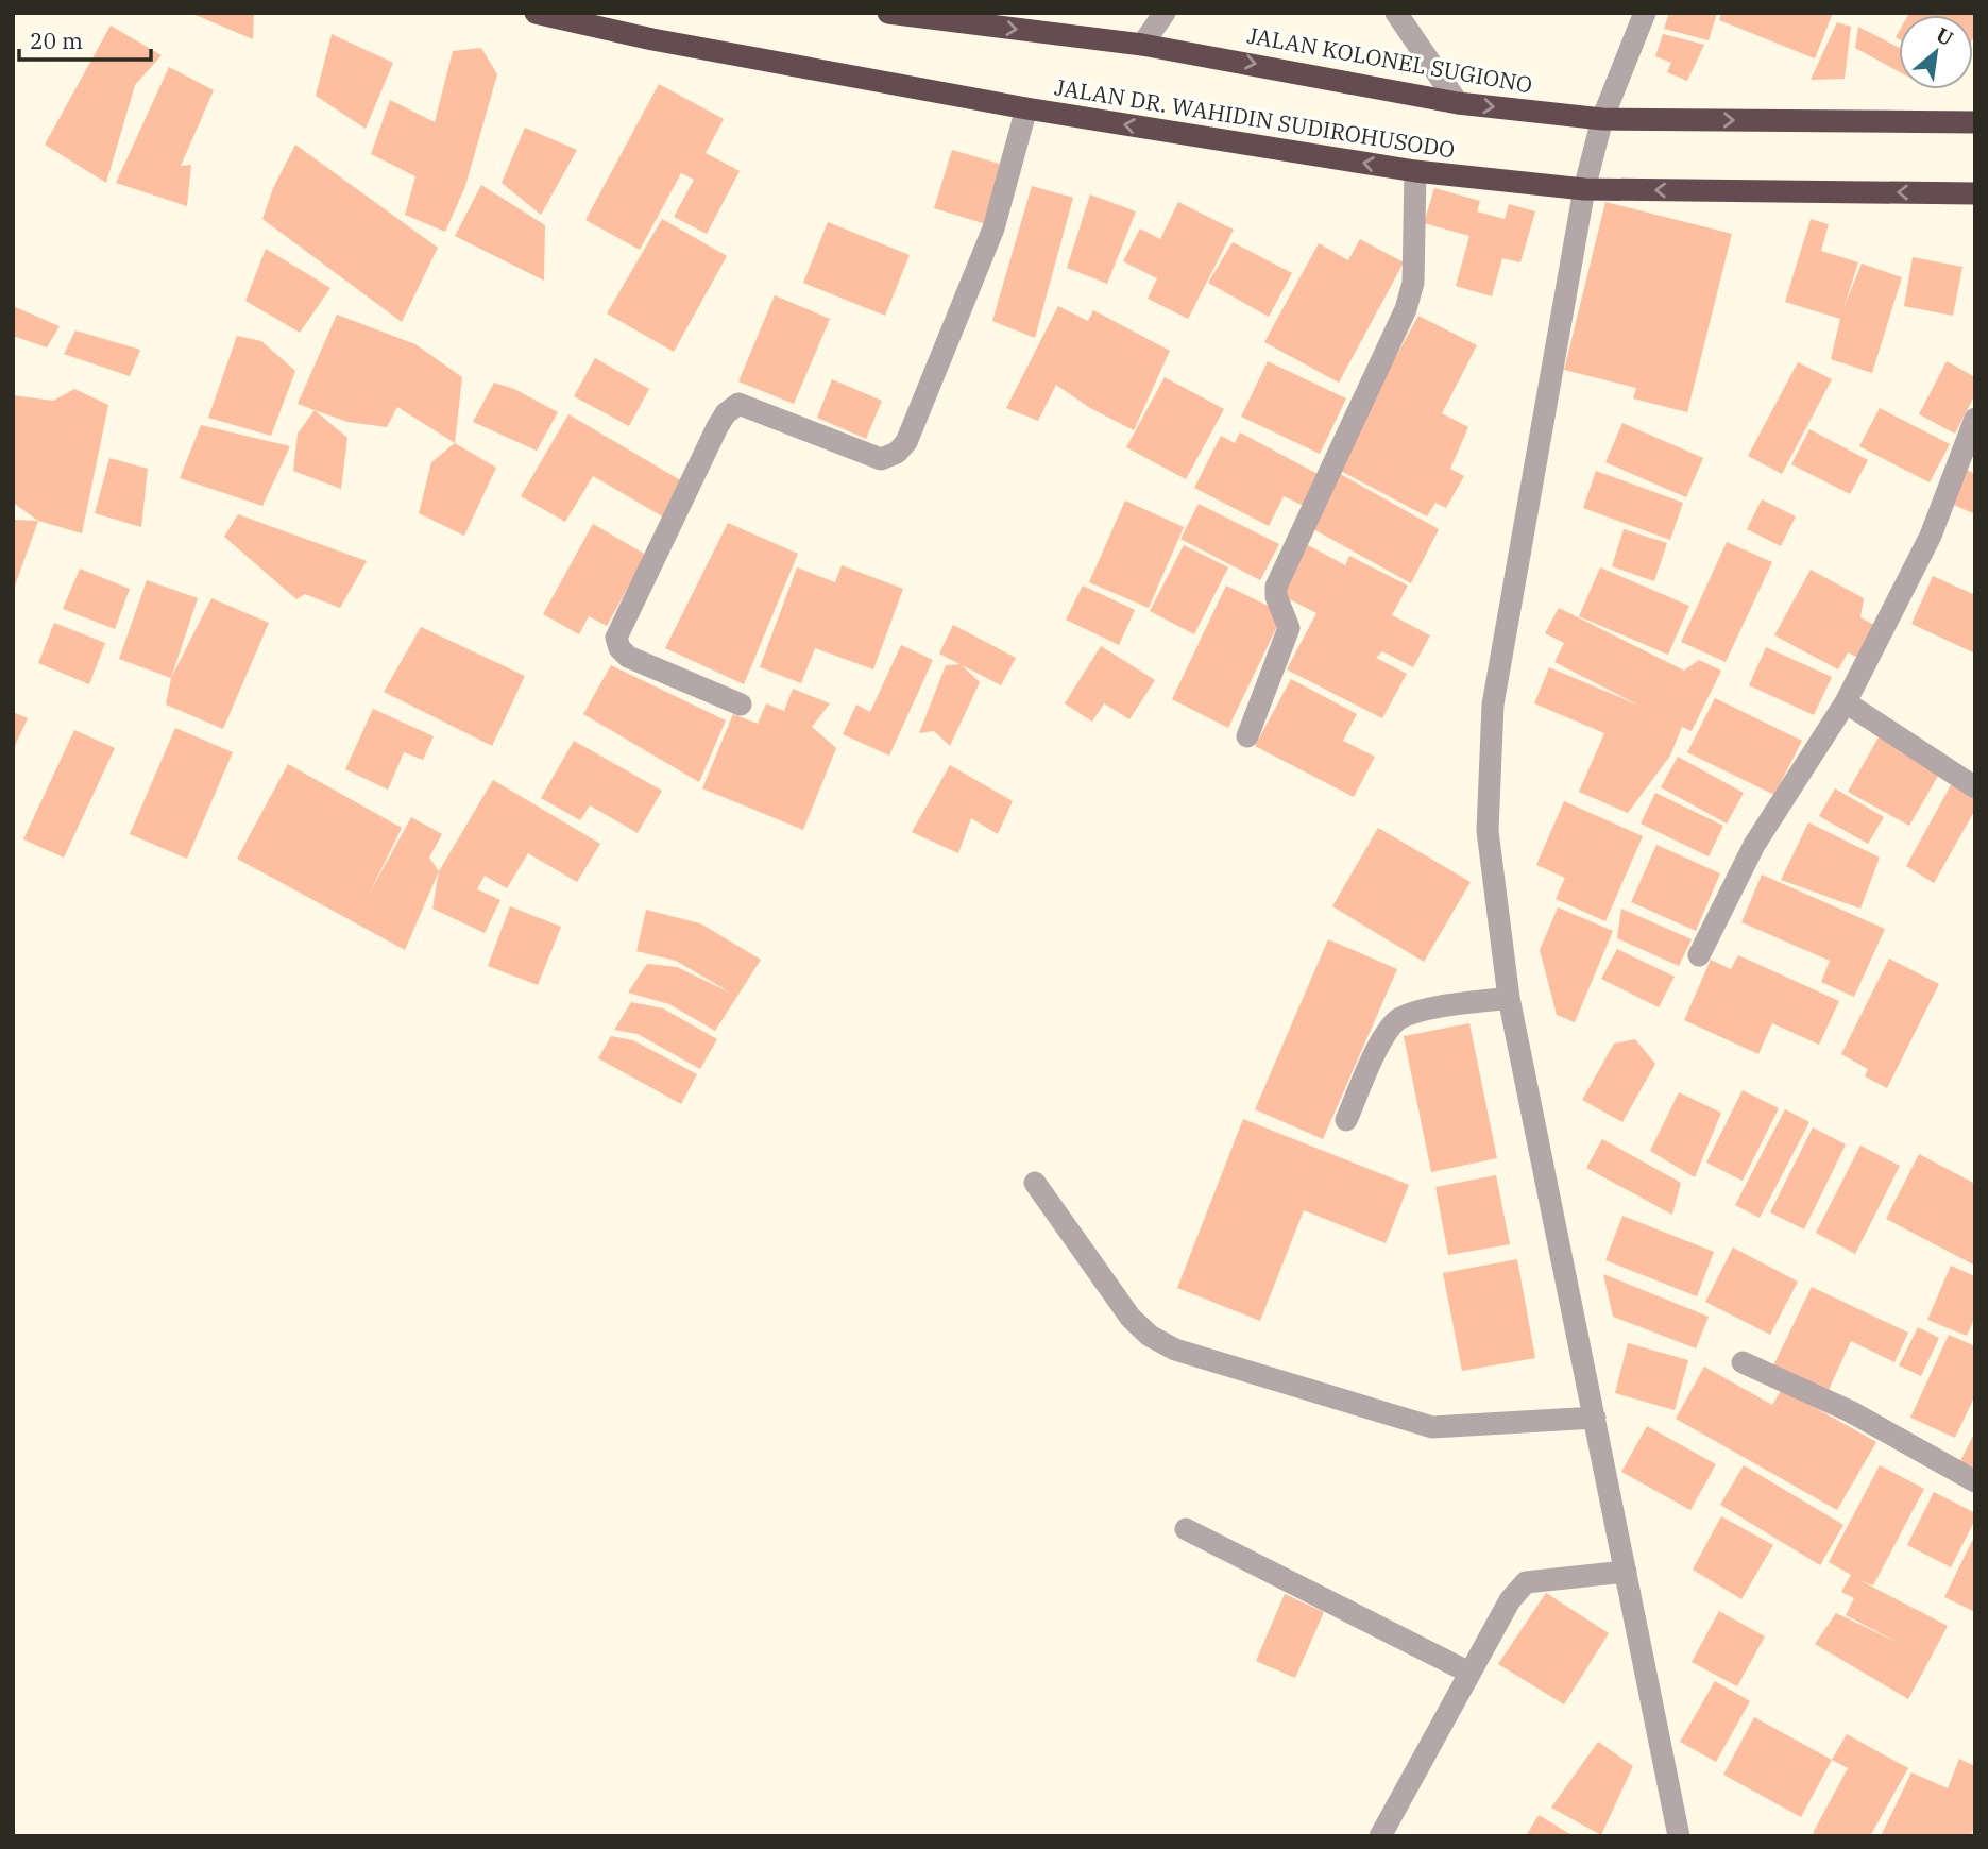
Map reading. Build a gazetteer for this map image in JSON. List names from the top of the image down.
{
  "streets": {
    "highway": ["JALAN KOLONEL SUGIONO", "JALAN DR. WAHIDIN SUDIROHUSODO"]
  },
  "one_way": ["JALAN KOLONEL SUGIONO", "JALAN DR. WAHIDIN SUDIROHUSODO"],
  "scale_bar": "20 m",
  "north": "top right"
}
